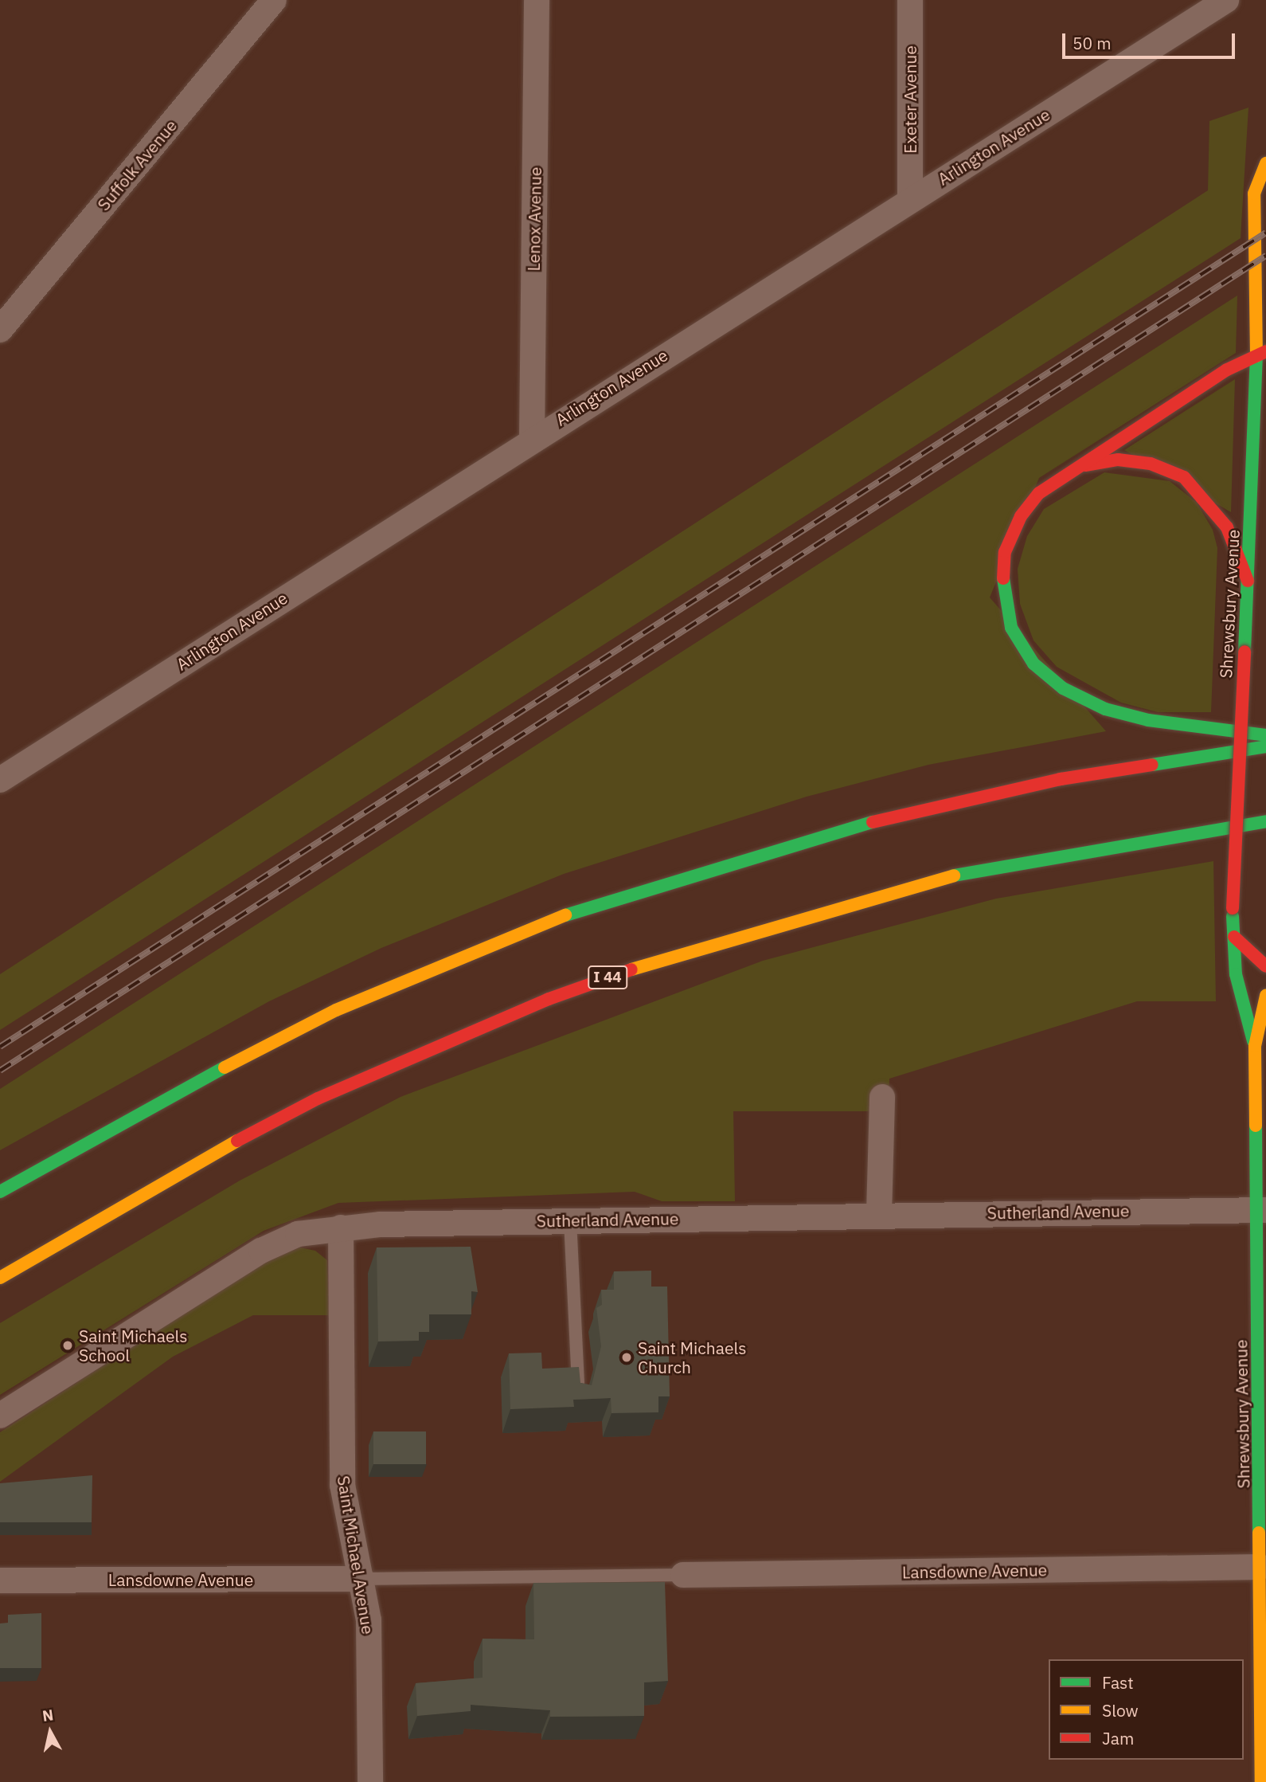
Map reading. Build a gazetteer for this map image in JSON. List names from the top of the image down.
{
  "streets": {
    "main road": ["Shrewsbury Avenue", "I 44"],
    "street": [
      "Exeter Avenue",
      "Arlington Avenue",
      "Suffolk Avenue",
      "Lenox Avenue",
      "Sutherland Avenue",
      "Saint Michael Avenue",
      "Lansdowne Avenue"
    ]
  },
  "crossings": [
    ["Exeter Avenue", "Arlington Avenue"],
    ["Arlington Avenue", "Lenox Avenue"],
    ["Shrewsbury Avenue", "Sutherland Avenue"],
    ["Shrewsbury Avenue", "Lansdowne Avenue"],
    ["Sutherland Avenue", "Saint Michael Avenue"],
    ["Saint Michael Avenue", "Lansdowne Avenue"]
  ],
  "places": ["Saint Michaels School", "Saint Michaels Church"],
  "legend": ["Fast", "Slow", "Jam"],
  "scale_bar": "50 m",
  "north": "top"
}
